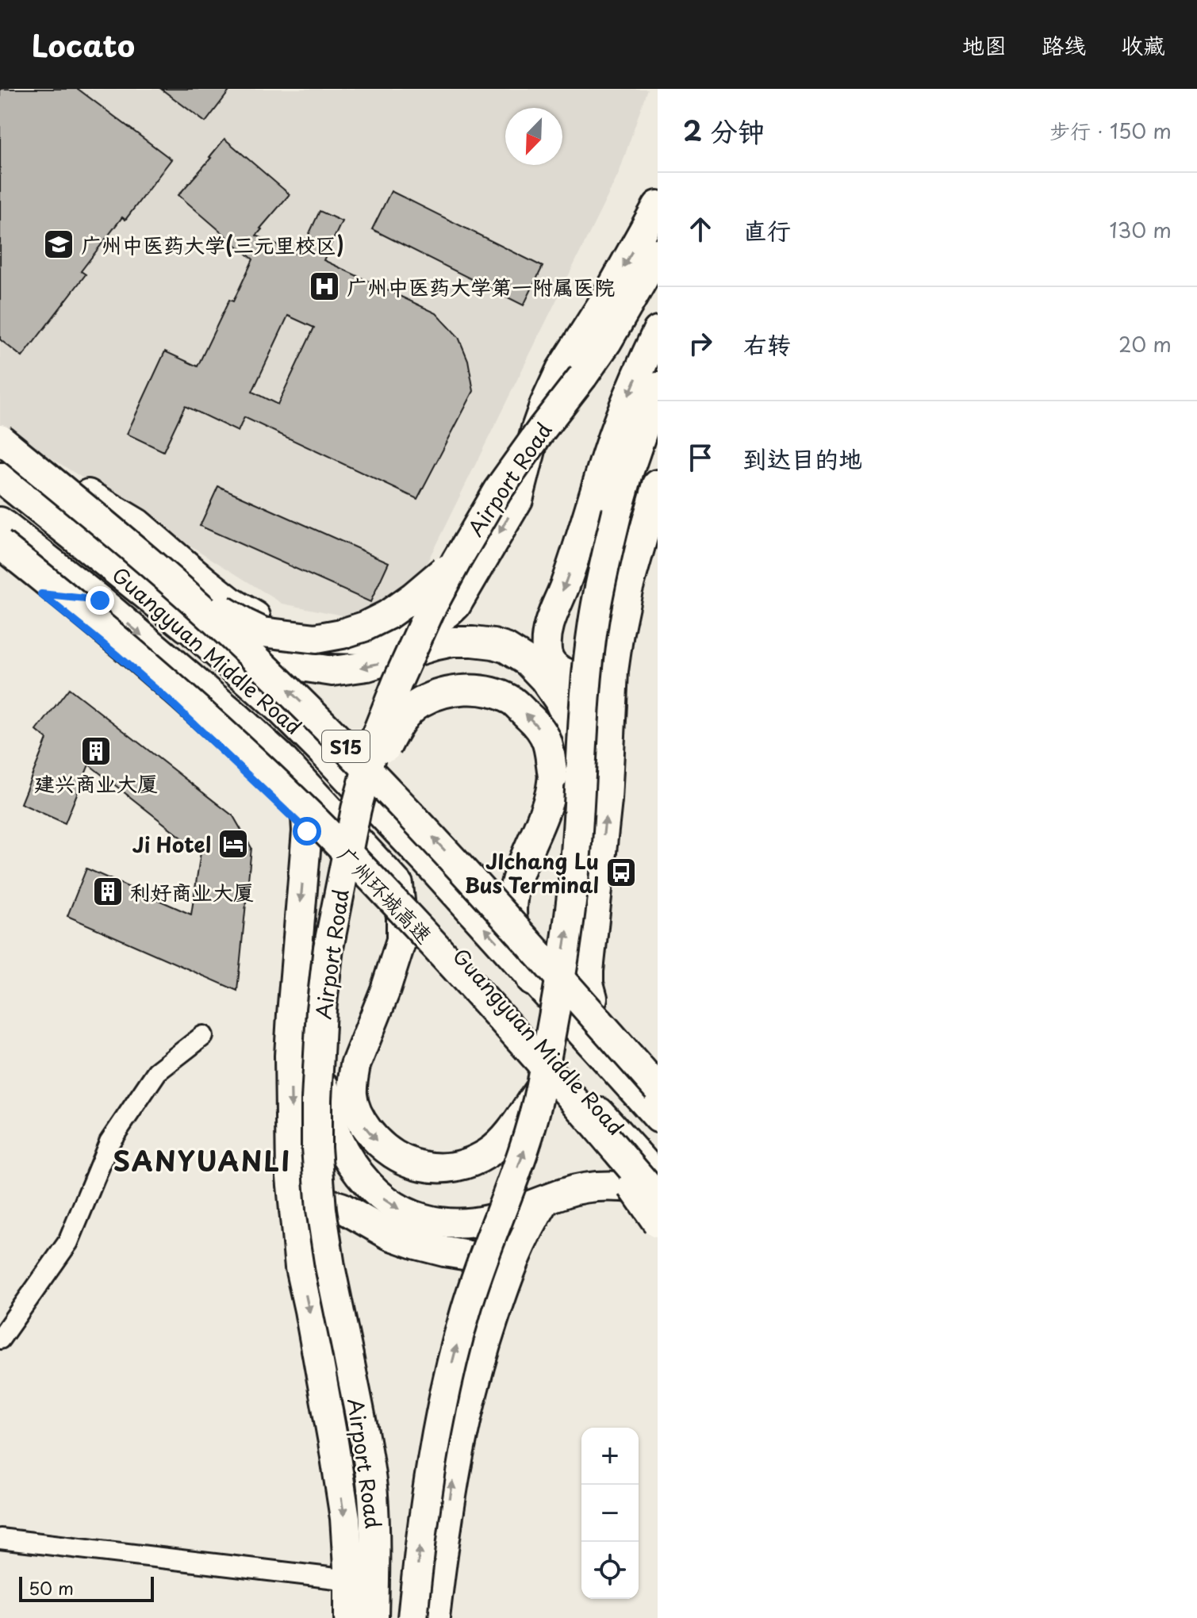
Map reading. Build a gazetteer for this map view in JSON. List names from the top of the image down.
{
  "streets": {
    "highway": [
      "Airport Road",
      "Guangyuan Middle Road",
      "S15",
      "广州环城高速"
    ]
  },
  "crossings": [
    ["Guangyuan Middle Road", "S15"],
    ["Guangyuan Middle Road", "广州环城高速"]
  ],
  "districts": ["SANYUANLI"],
  "places": {
    "school or university": ["广州中医药大学(三元里校区)"],
    "hospital": ["广州中医药大学第一附属医院"],
    "building": ["建兴商业大厦", "利好商业大厦"],
    "hotel": ["Ji Hotel"],
    "bus stop": ["JIchang Lu Bus Terminal"]
  },
  "scale_bar": "50 m",
  "north": "bottom left",
  "page": {
    "header": "Locato",
    "nav": ["地图", "路线", "收藏"],
    "heading": ["2 分钟", "步行 · 150 m"],
    "list": [
      ["直行", "130 m"],
      ["右转", "20 m"],
      "到达目的地"
    ],
    "map_buttons": ["+", "−"],
    "scale": "50 m"
  }
}
